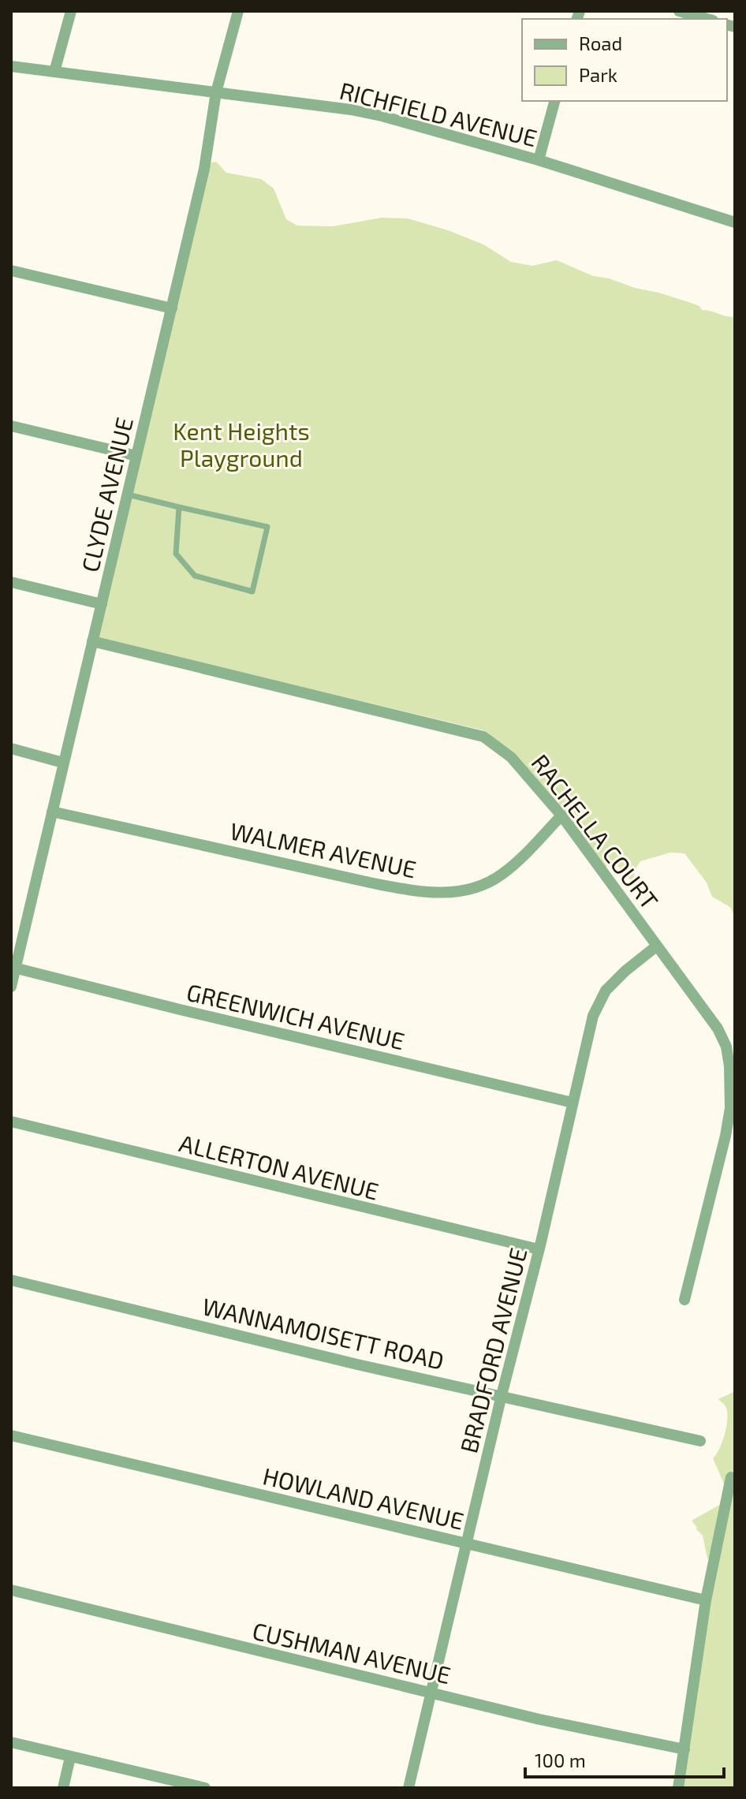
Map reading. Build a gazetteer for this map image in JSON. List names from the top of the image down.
{
  "streets": {
    "street": [
      "RICHFIELD AVENUE",
      "CLYDE AVENUE",
      "RACHELLA COURT",
      "WALMER AVENUE",
      "GREENWICH AVENUE",
      "ALLERTON AVENUE",
      "WANNAMOISETT ROAD",
      "BRADFORD AVENUE",
      "HOWLAND AVENUE",
      "CUSHMAN AVENUE"
    ]
  },
  "crossings": [
    ["RICHFIELD AVENUE", "CLYDE AVENUE"],
    ["CLYDE AVENUE", "RACHELLA COURT"],
    ["CLYDE AVENUE", "WALMER AVENUE"],
    ["CLYDE AVENUE", "GREENWICH AVENUE"],
    ["RACHELLA COURT", "WALMER AVENUE"],
    ["RACHELLA COURT", "BRADFORD AVENUE"],
    ["GREENWICH AVENUE", "BRADFORD AVENUE"],
    ["ALLERTON AVENUE", "BRADFORD AVENUE"],
    ["WANNAMOISETT ROAD", "BRADFORD AVENUE"],
    ["BRADFORD AVENUE", "HOWLAND AVENUE"],
    ["BRADFORD AVENUE", "CUSHMAN AVENUE"]
  ],
  "parks": ["Kent Heights Playground"],
  "legend": ["Road", "Park"],
  "scale_bar": "100 m"
}
